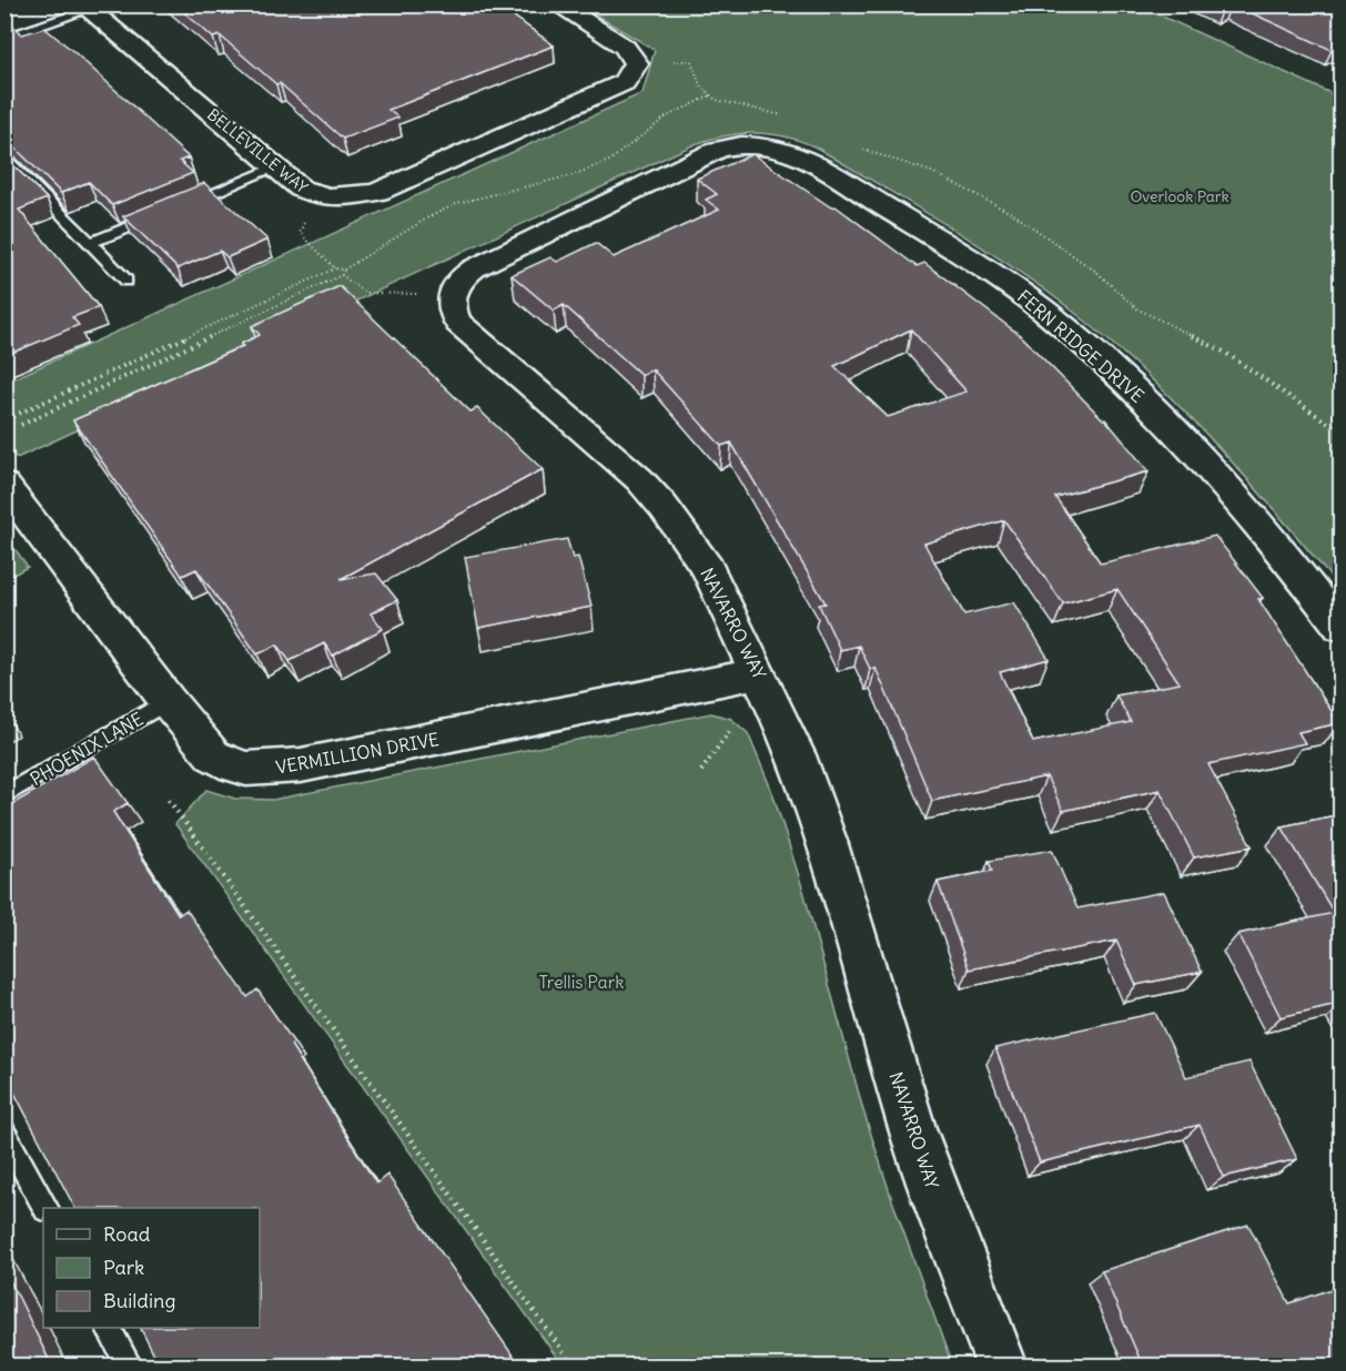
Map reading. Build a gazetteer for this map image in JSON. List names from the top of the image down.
{
  "streets": {
    "street": [
      "BELLEVILLE WAY",
      "FERN RIDGE DRIVE",
      "NAVARRO WAY",
      "VERMILLION DRIVE"
    ],
    "lane": ["PHOENIX LANE"]
  },
  "crossings": [
    ["FERN RIDGE DRIVE", "NAVARRO WAY"],
    ["NAVARRO WAY", "VERMILLION DRIVE"],
    ["PHOENIX LANE", "VERMILLION DRIVE"]
  ],
  "parks": ["Overlook Park", "Trellis Park"],
  "legend": ["Road", "Park", "Building"]
}
